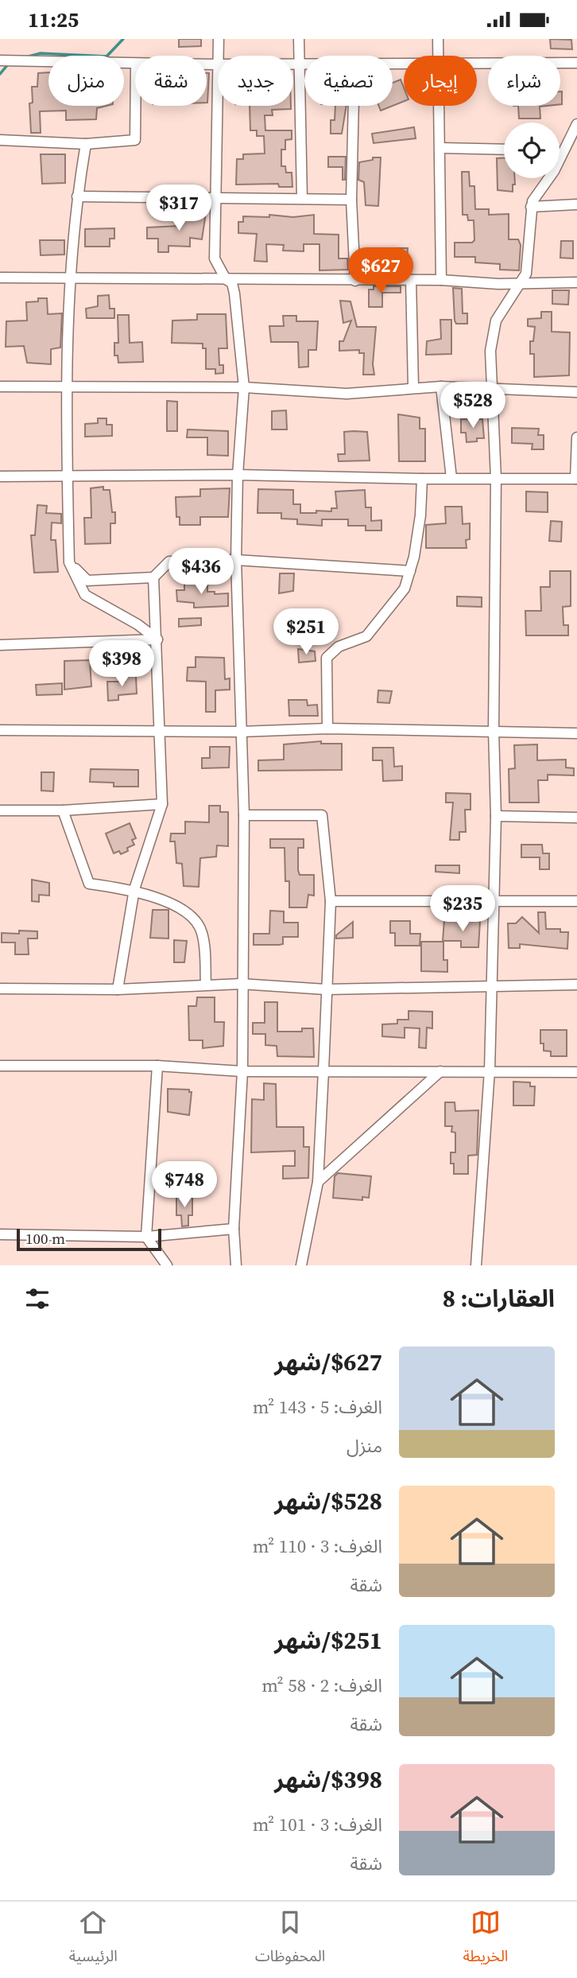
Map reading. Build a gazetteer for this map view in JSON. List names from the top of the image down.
{
  "scale_bar": "100 m",
  "page": {
    "status": "11:25",
    "chip": [
      "شراء",
      "إيجار",
      "تصفية",
      "جديد",
      "شقة",
      "منزل"
    ],
    "price": [
      "$317",
      "$627",
      "$528",
      "$436",
      "$251",
      "$398",
      "$235",
      "$748"
    ],
    "scale": "100 m",
    "heading": "العقارات: 8",
    "list": [
      {
        "name": "$627/شهر",
        "note": "الغرف: 5 · 143 m² · منزل"
      },
      {
        "name": "$528/شهر",
        "note": "الغرف: 3 · 110 m² · شقة"
      },
      {
        "name": "$251/شهر",
        "note": "الغرف: 2 · 58 m² · شقة"
      },
      {
        "name": "$398/شهر",
        "note": "الغرف: 3 · 101 m² · شقة"
      }
    ],
    "tabs": ["الخريطة", "المحفوظات", "الرئيسية"]
  }
}
